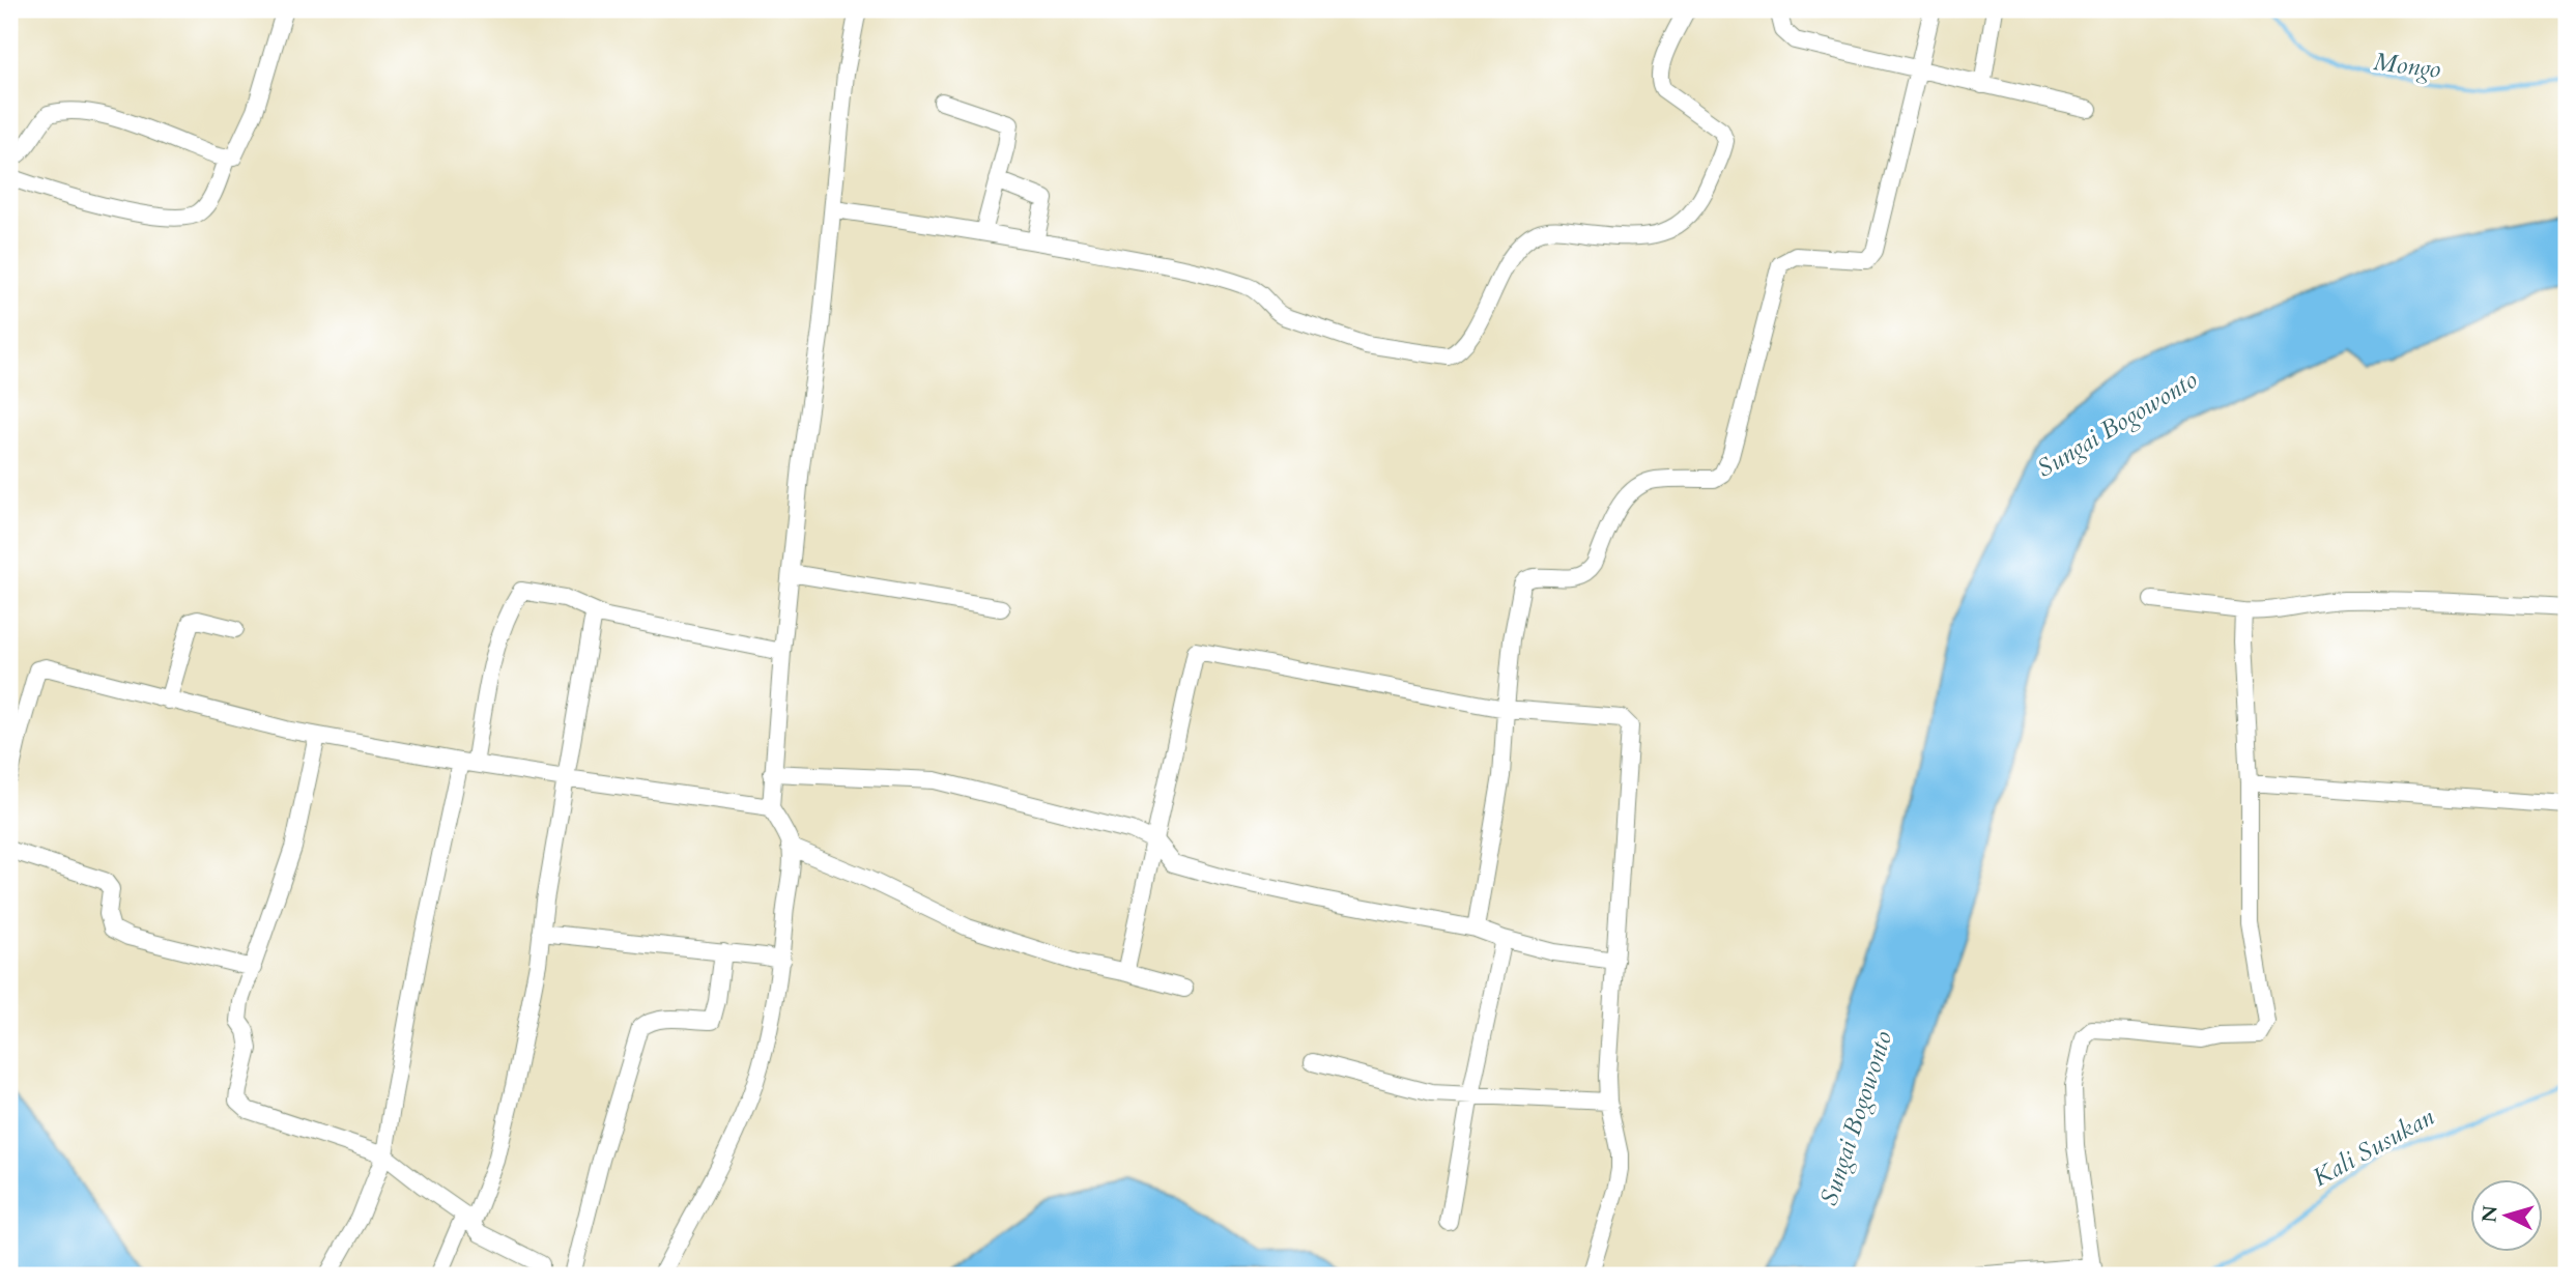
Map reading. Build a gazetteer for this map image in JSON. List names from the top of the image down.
{
  "water": ["Mongo", "Sungai Bogowonto", "Kali Susukan"],
  "north": "left"
}
